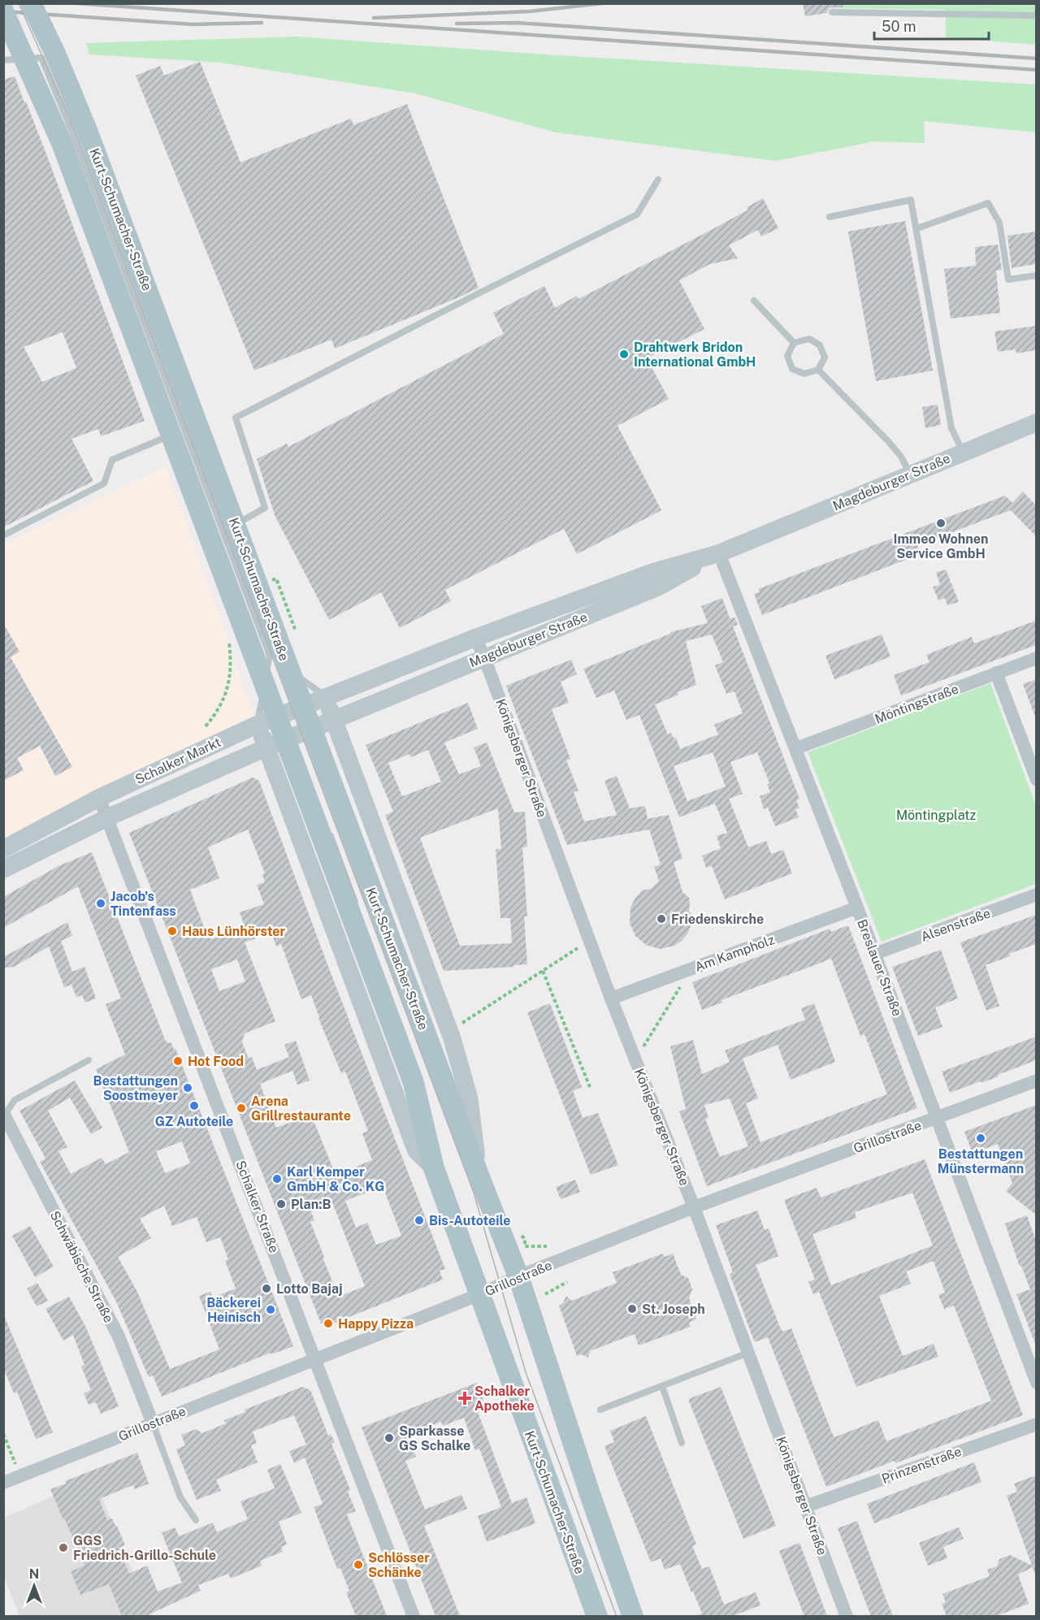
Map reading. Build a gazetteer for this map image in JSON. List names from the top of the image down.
{
  "streets": {
    "main road": ["Kurt-Schumacher-Straße"],
    "street": [
      "Magdeburger Straße",
      "Möntingstraße",
      "Königsberger Straße",
      "Schalker Markt",
      "Alsenstraße",
      "Am Kampholz",
      "Breslauer Straße",
      "Grillostraße",
      "Schalker Straße",
      "Schwäbische Straße",
      "Prinzenstraße"
    ]
  },
  "crossings": [
    ["Kurt-Schumacher-Straße", "Magdeburger Straße"],
    ["Kurt-Schumacher-Straße", "Schalker Markt"],
    ["Kurt-Schumacher-Straße", "Grillostraße"],
    ["Magdeburger Straße", "Königsberger Straße"],
    ["Magdeburger Straße", "Schalker Markt"],
    ["Magdeburger Straße", "Breslauer Straße"],
    ["Möntingstraße", "Breslauer Straße"],
    ["Königsberger Straße", "Am Kampholz"],
    ["Königsberger Straße", "Grillostraße"],
    ["Königsberger Straße", "Prinzenstraße"],
    ["Schalker Markt", "Schalker Straße"],
    ["Alsenstraße", "Breslauer Straße"],
    ["Am Kampholz", "Breslauer Straße"],
    ["Breslauer Straße", "Grillostraße"],
    ["Grillostraße", "Schalker Straße"],
    ["Grillostraße", "Schwäbische Straße"]
  ],
  "parks": ["Möntingplatz"],
  "places": {
    "other": [
      "Drahtwerk Bridon International GmbH",
      "Immeo Wohnen Service GmbH",
      "Jacob's Tintenfass",
      "Friedenskirche",
      "Haus Lünhörster",
      "Hot Food",
      "Bestattungen Soostmeyer",
      "GZ Autoteile",
      "Arena Grillrestaurante",
      "Bestattungen Münstermann",
      "Karl Kemper GmbH & Co. KG",
      "Plan:B",
      "Bis-Autoteile",
      "Lotto Bajaj",
      "St. Joseph",
      "Bäckerei Heinisch",
      "Happy Pizza",
      "Sparkasse GS Schalke",
      "GGS Friedrich-Grillo-Schule",
      "Schlösser Schänke"
    ],
    "health": ["Schalker Apotheke"]
  },
  "scale_bar": "50 m",
  "north": "top"
}
